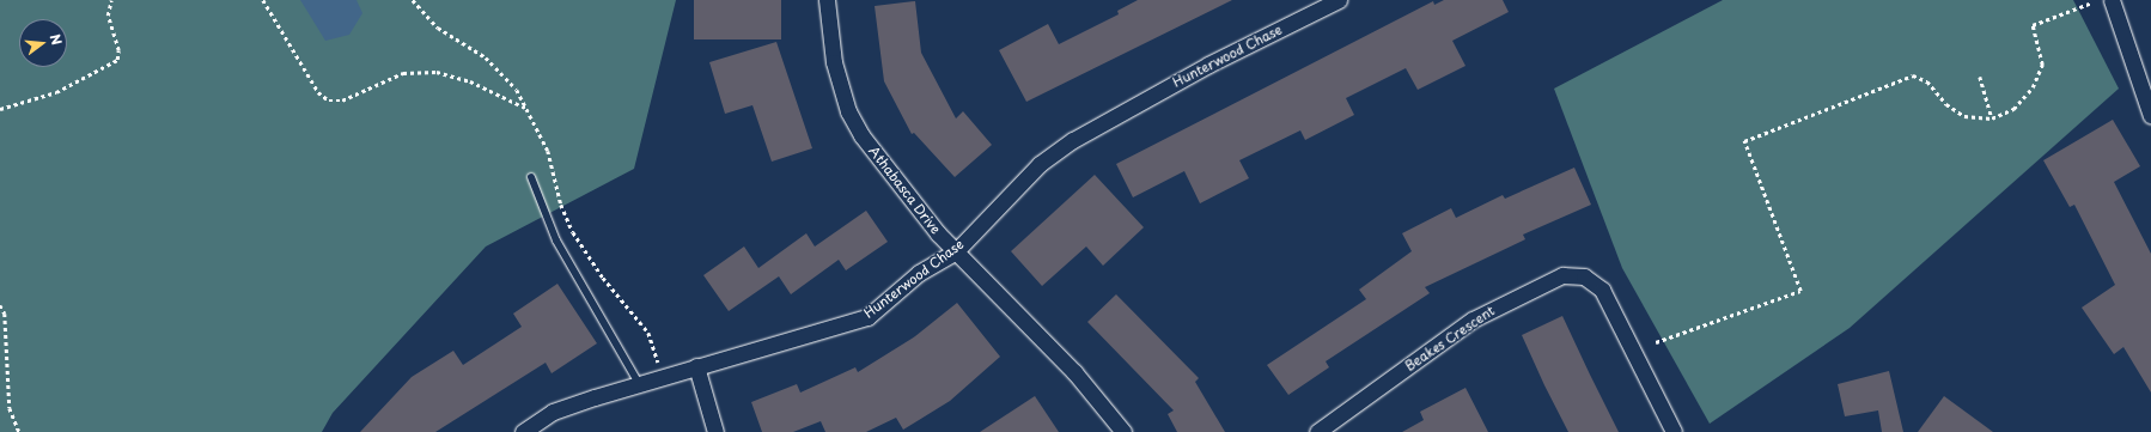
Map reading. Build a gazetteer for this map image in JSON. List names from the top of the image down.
{
  "streets": {
    "street": ["Hunterwood Chase", "Athabasca Drive", "Beakes Crescent"]
  },
  "crossings": [
    ["Hunterwood Chase", "Athabasca Drive"]
  ],
  "north": "right"
}
